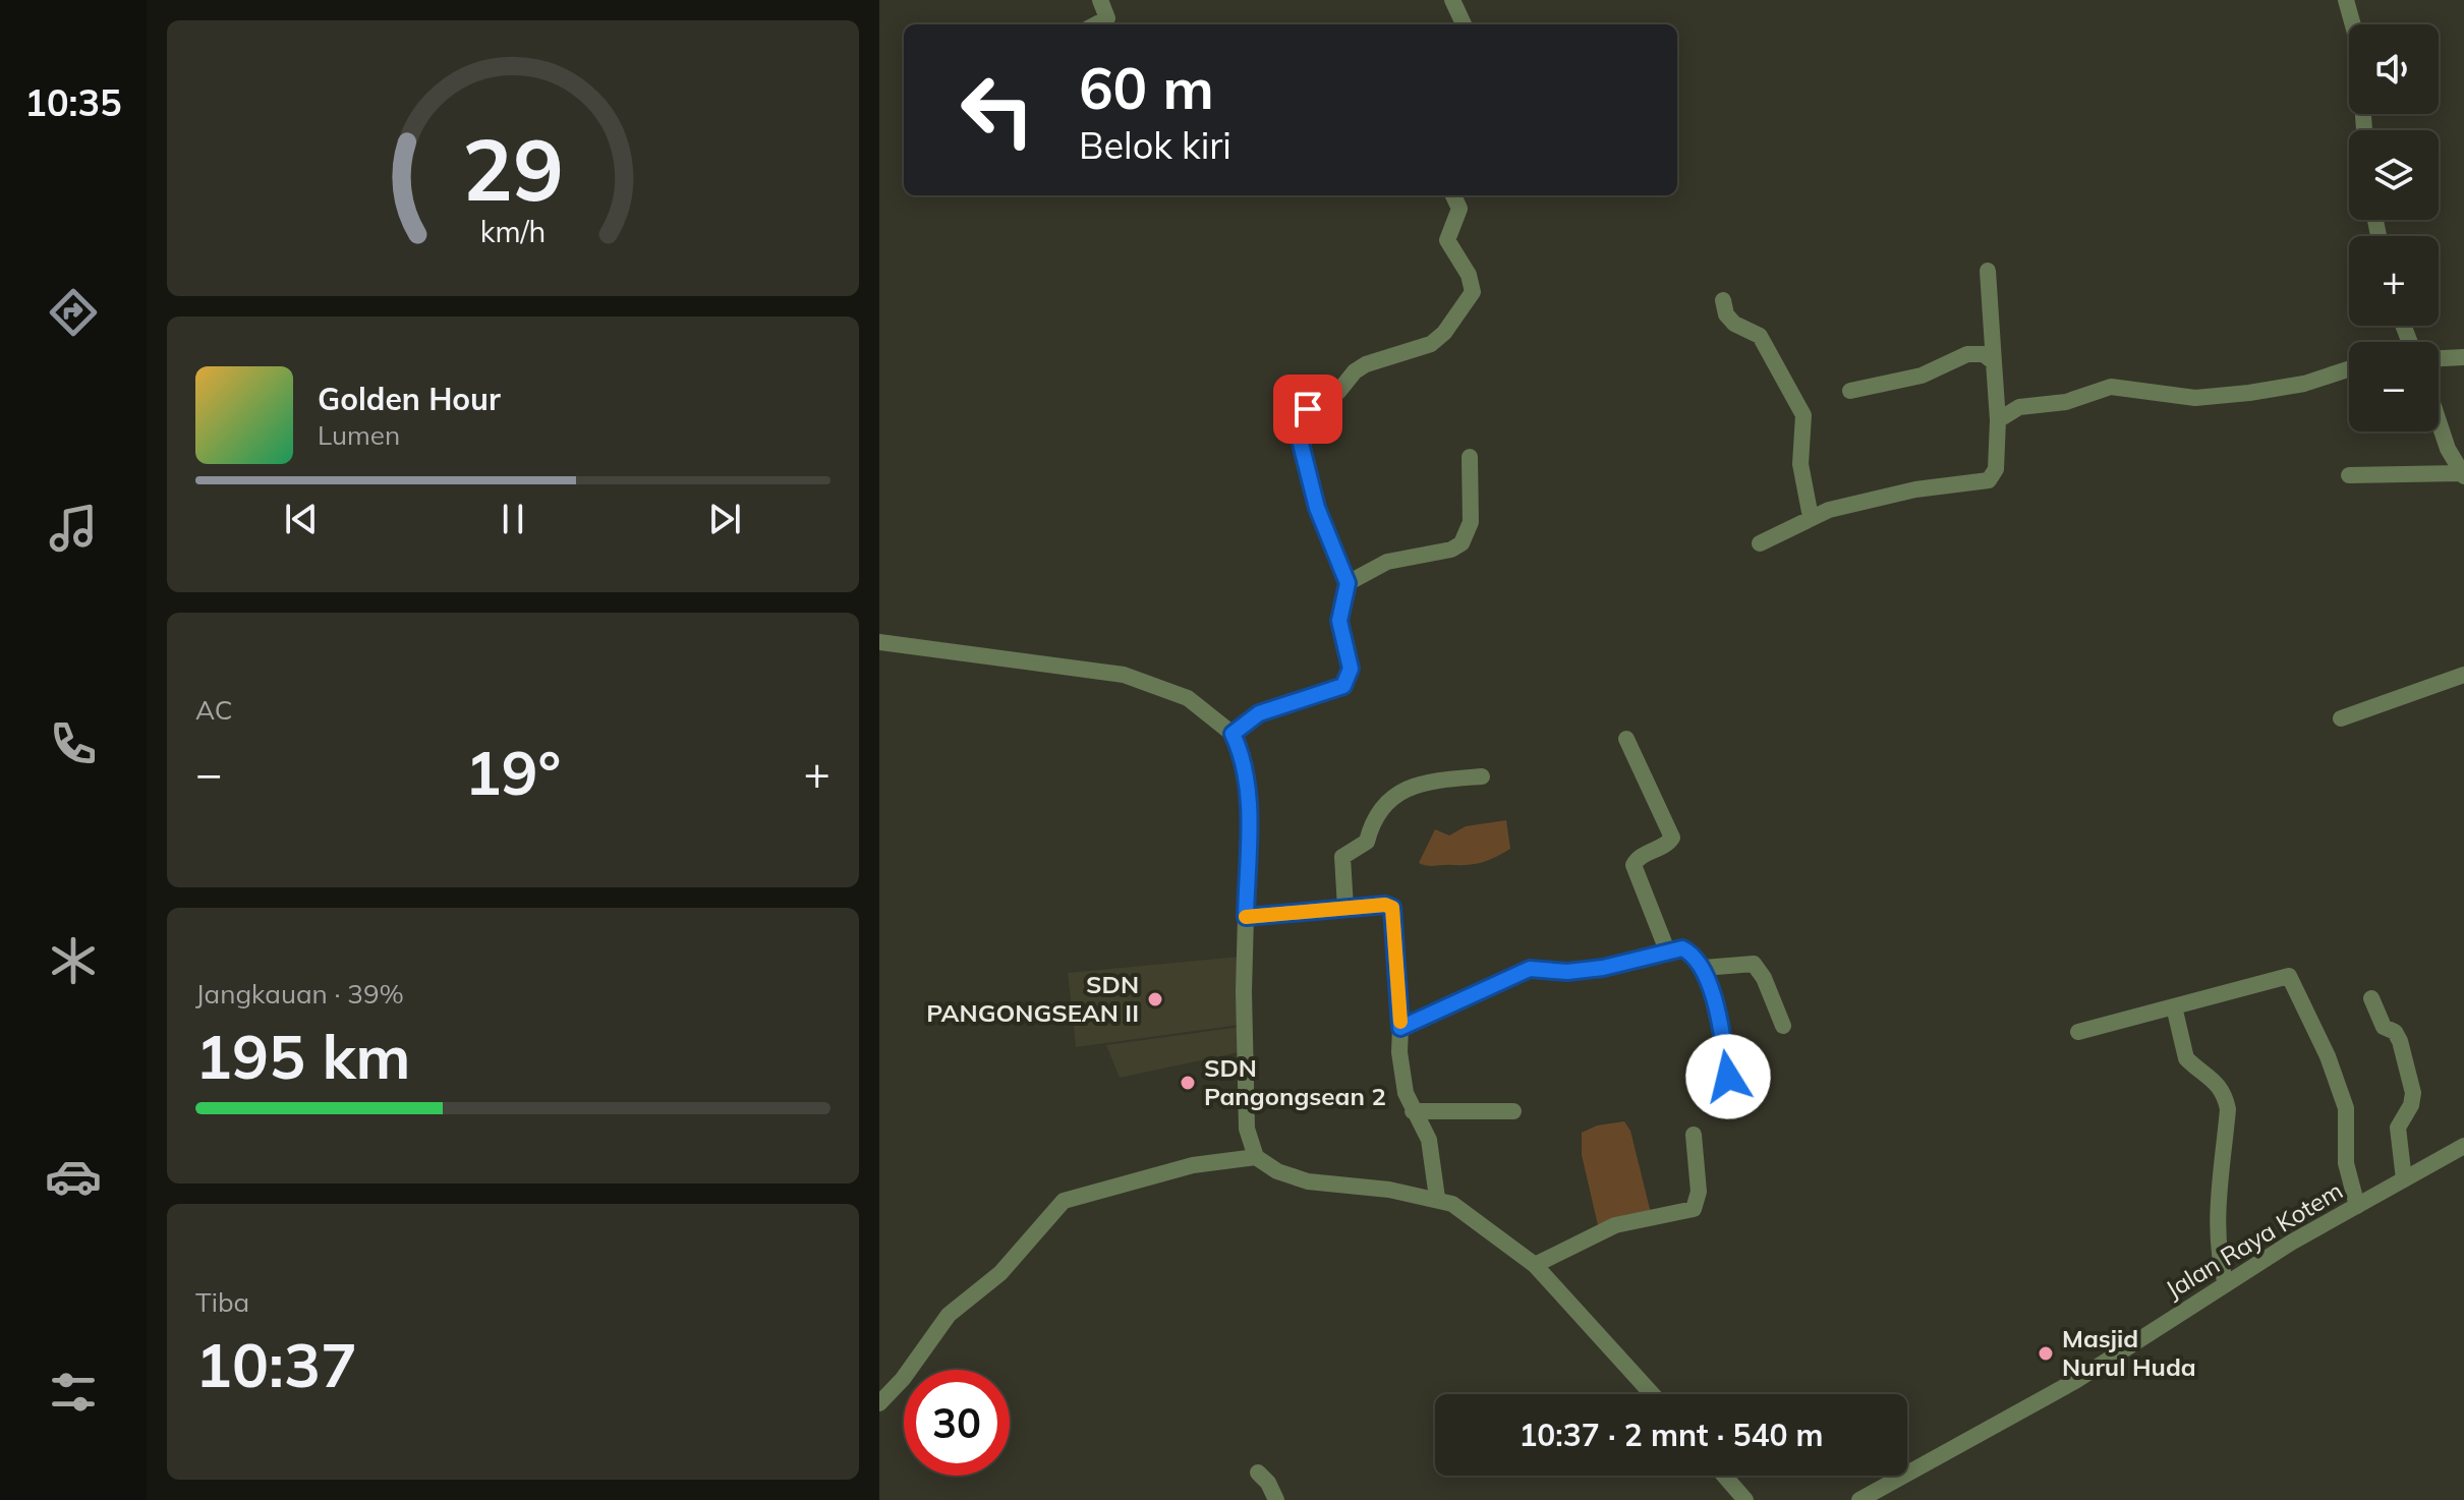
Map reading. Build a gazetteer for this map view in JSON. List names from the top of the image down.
{
  "streets": {
    "street": ["Jalan Raya Kotem"]
  },
  "places": ["SDN PANGONGSEAN II", "SDN Pangongsean 2", "Masjid Nurul Huda"],
  "page": {
    "tabs": "10:35",
    "map_buttons": ["+", "−"],
    "turn": ["60 m", "Belok kiri"],
    "song": ["Golden Hour", "Lumen"],
    "tile": [
      "AC",
      ["Jangkauan · 39%", "195 km"],
      ["Tiba", "10:37"]
    ],
    "heat": ["−", "19°", "+"],
    "limit": "30",
    "trip": "10:37 · 2 mnt · 540 m",
    "gauge": ["29", "km/h"]
  }
}
